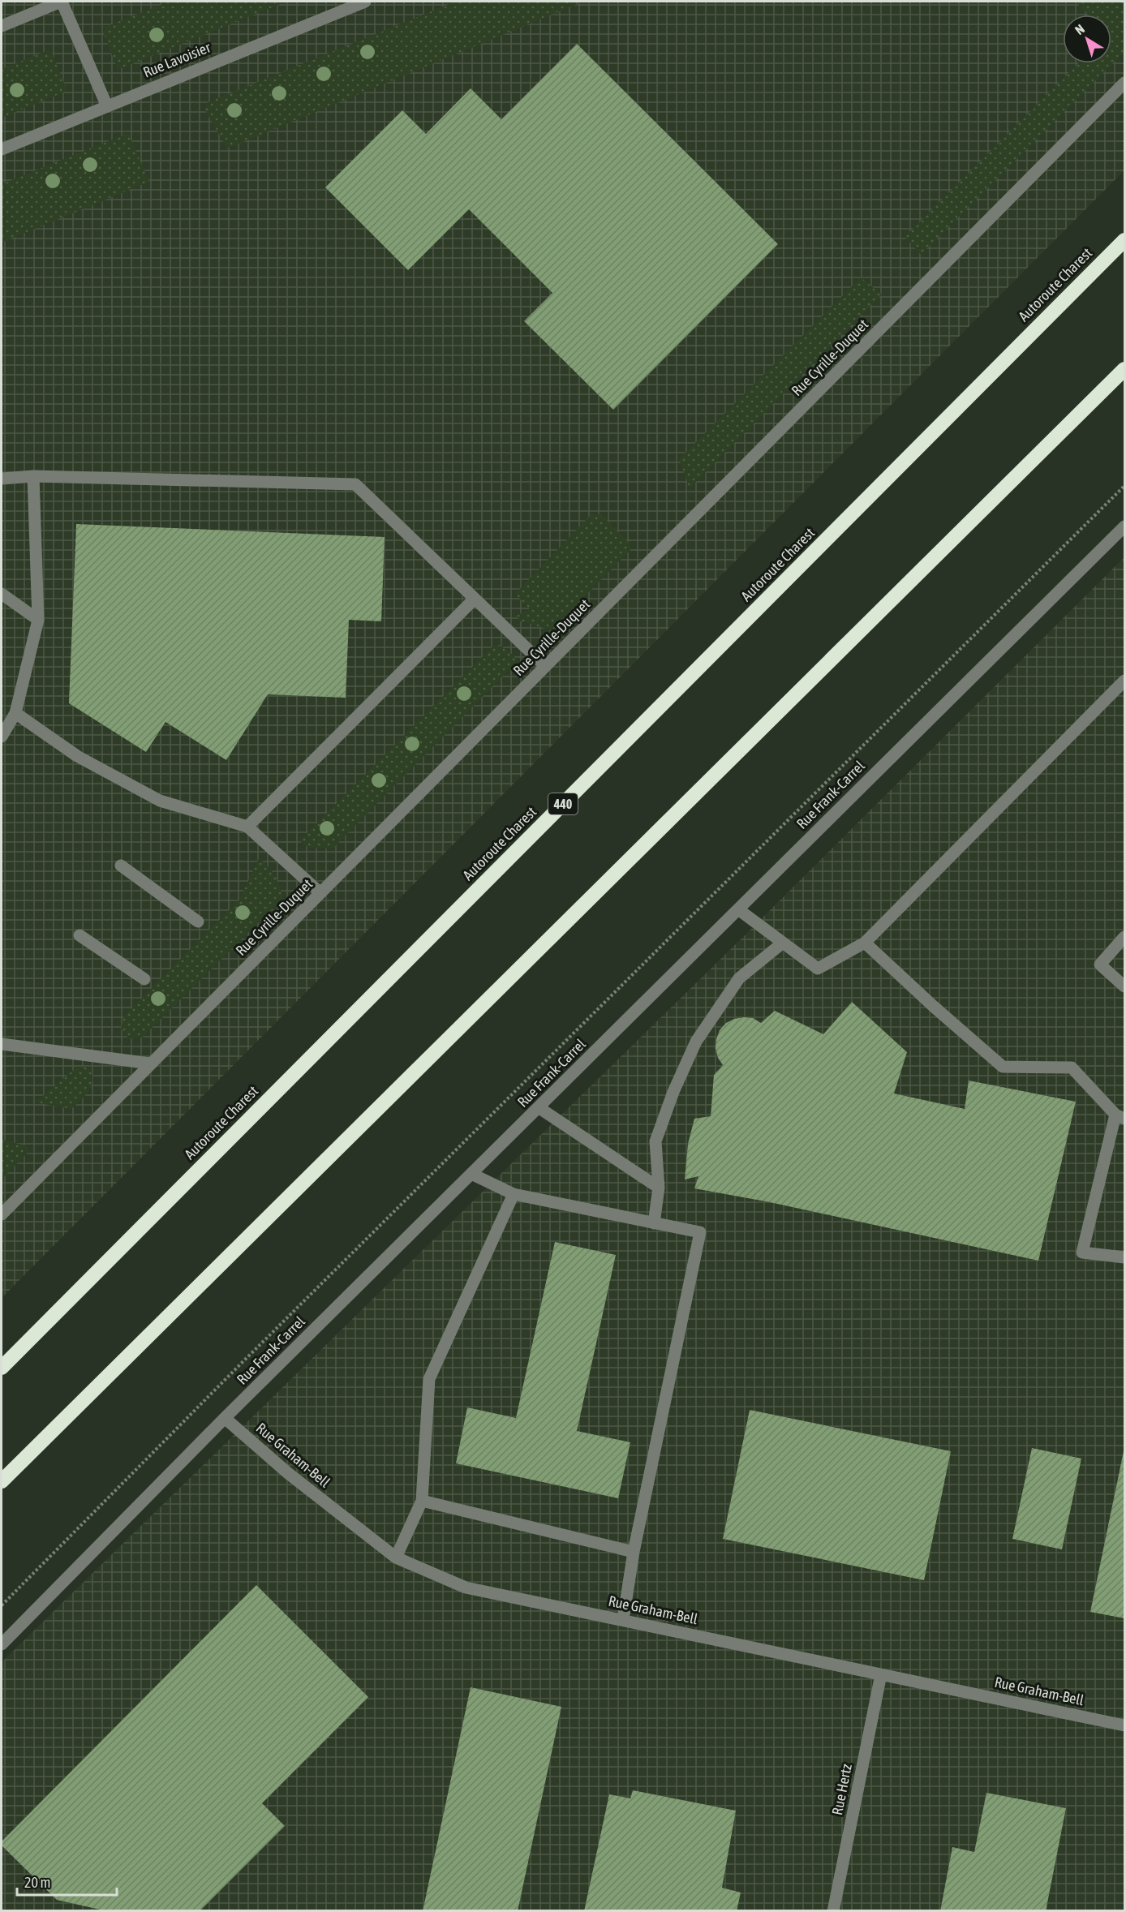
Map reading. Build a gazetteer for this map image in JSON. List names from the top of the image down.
{
  "streets": {
    "highway": ["Autoroute Charest", "440"],
    "street": [
      "Rue Lavoisier",
      "Rue Cyrille-Duquet",
      "Rue Frank-Carrel",
      "Rue Graham-Bell",
      "Rue Hertz"
    ]
  },
  "crossings": [
    ["Rue Frank-Carrel", "Rue Graham-Bell"],
    ["Rue Graham-Bell", "Rue Hertz"]
  ],
  "scale_bar": "20 m",
  "north": "top left"
}
